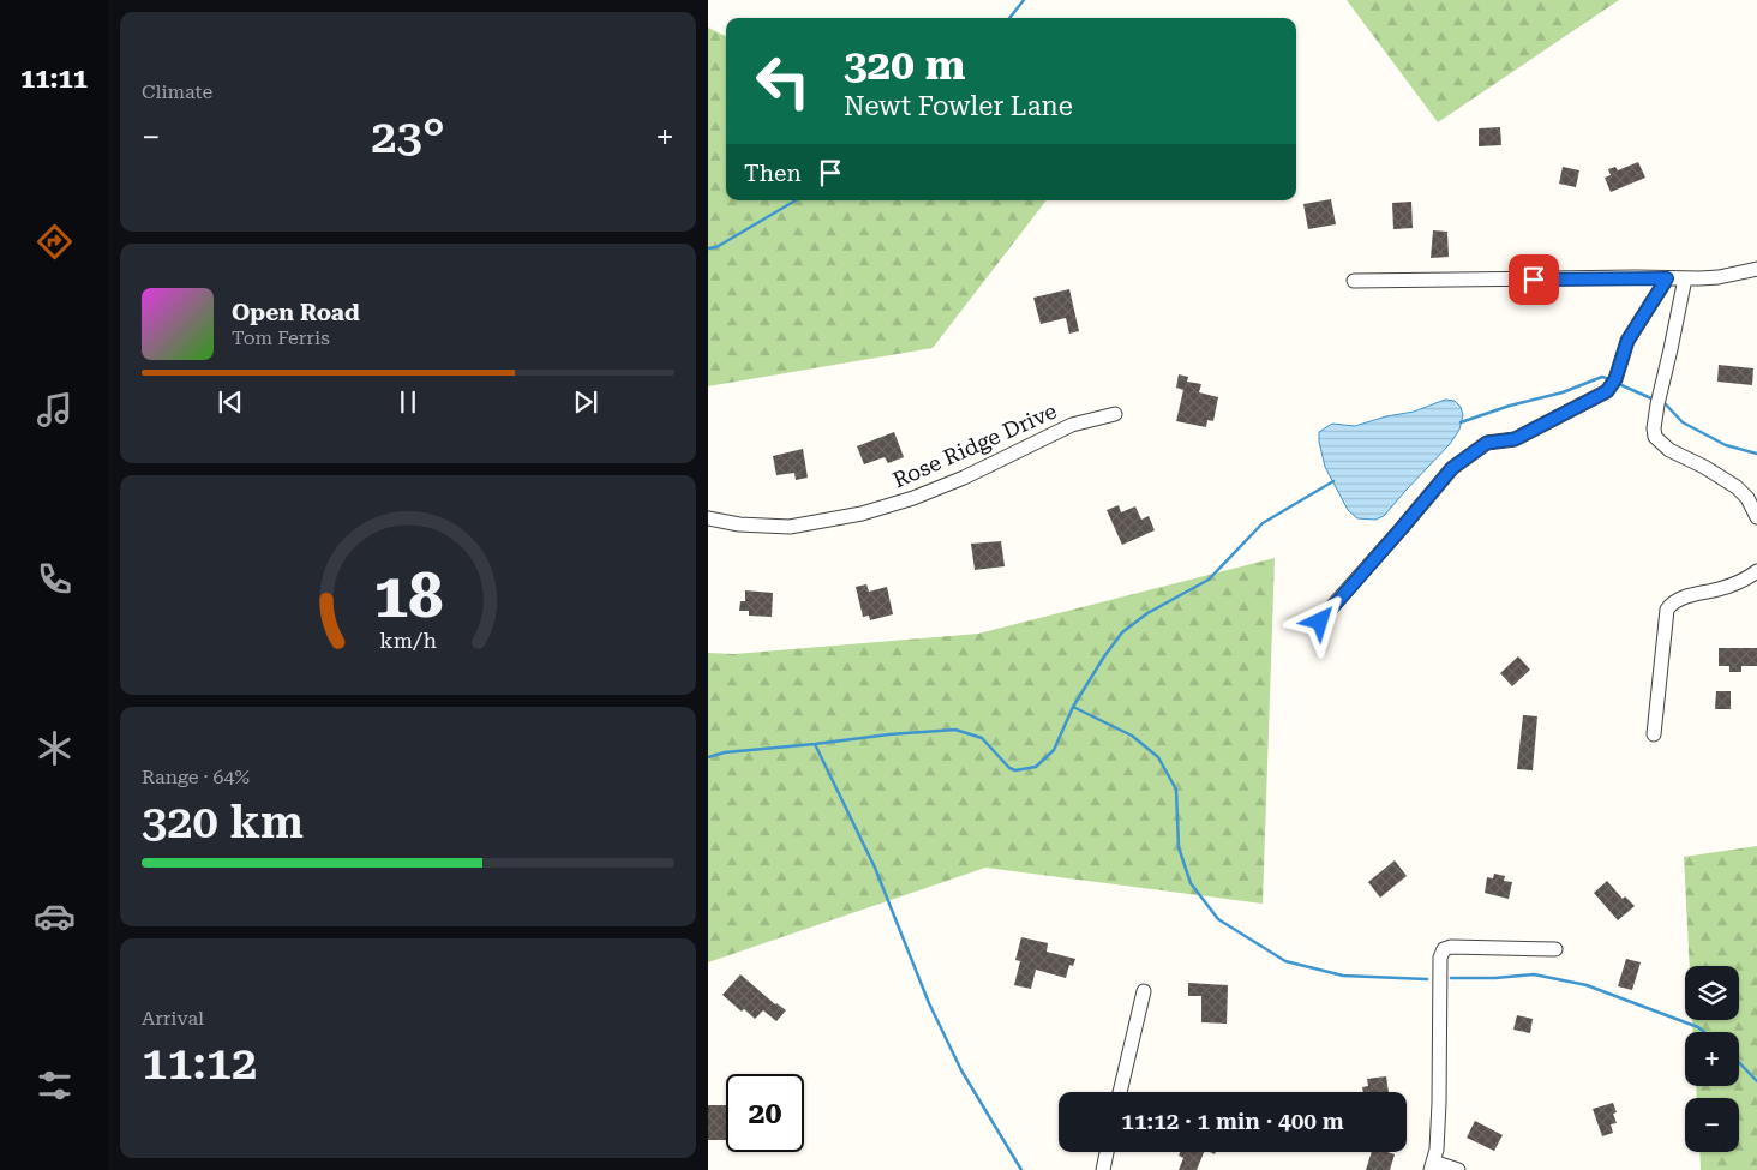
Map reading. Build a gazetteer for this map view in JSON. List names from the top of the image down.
{
  "streets": {
    "street": ["Rose Ridge Drive"]
  },
  "page": {
    "tabs": "11:11",
    "tile": [
      "Climate",
      ["Range · 64%", "320 km"],
      ["Arrival", "11:12"]
    ],
    "turn": ["320 m", "Newt Fowler Lane"],
    "heat": ["−", "23°", "+"],
    "then": "Then",
    "song": ["Open Road", "Tom Ferris"],
    "map_buttons": ["+", "−"],
    "limit": "20",
    "trip": "11:12 · 1 min · 400 m",
    "gauge": ["18", "km/h"]
  }
}
